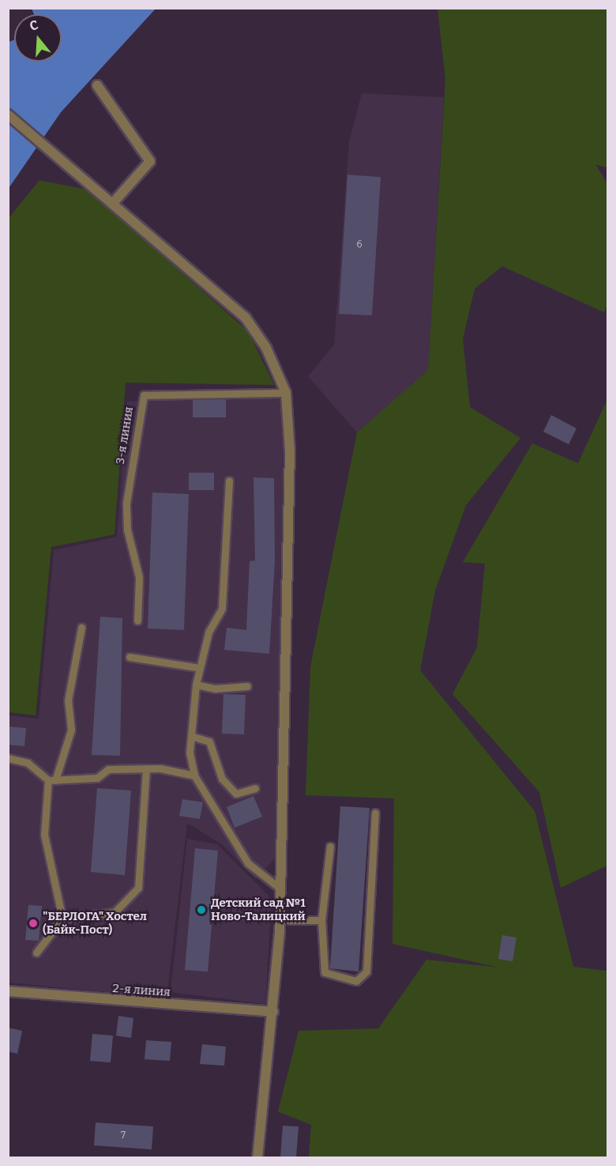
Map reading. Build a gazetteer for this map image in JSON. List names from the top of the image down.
{
  "streets": {
    "street": ["2-я линия"],
    "lane": ["3-я линия"]
  },
  "places": ["Детский сад №1 Ново-Талицкий", "\"БЕРЛОГА\" Хостел (Байк-Пост)"],
  "house_numbers": ["6", "7"],
  "north": "top"
}
